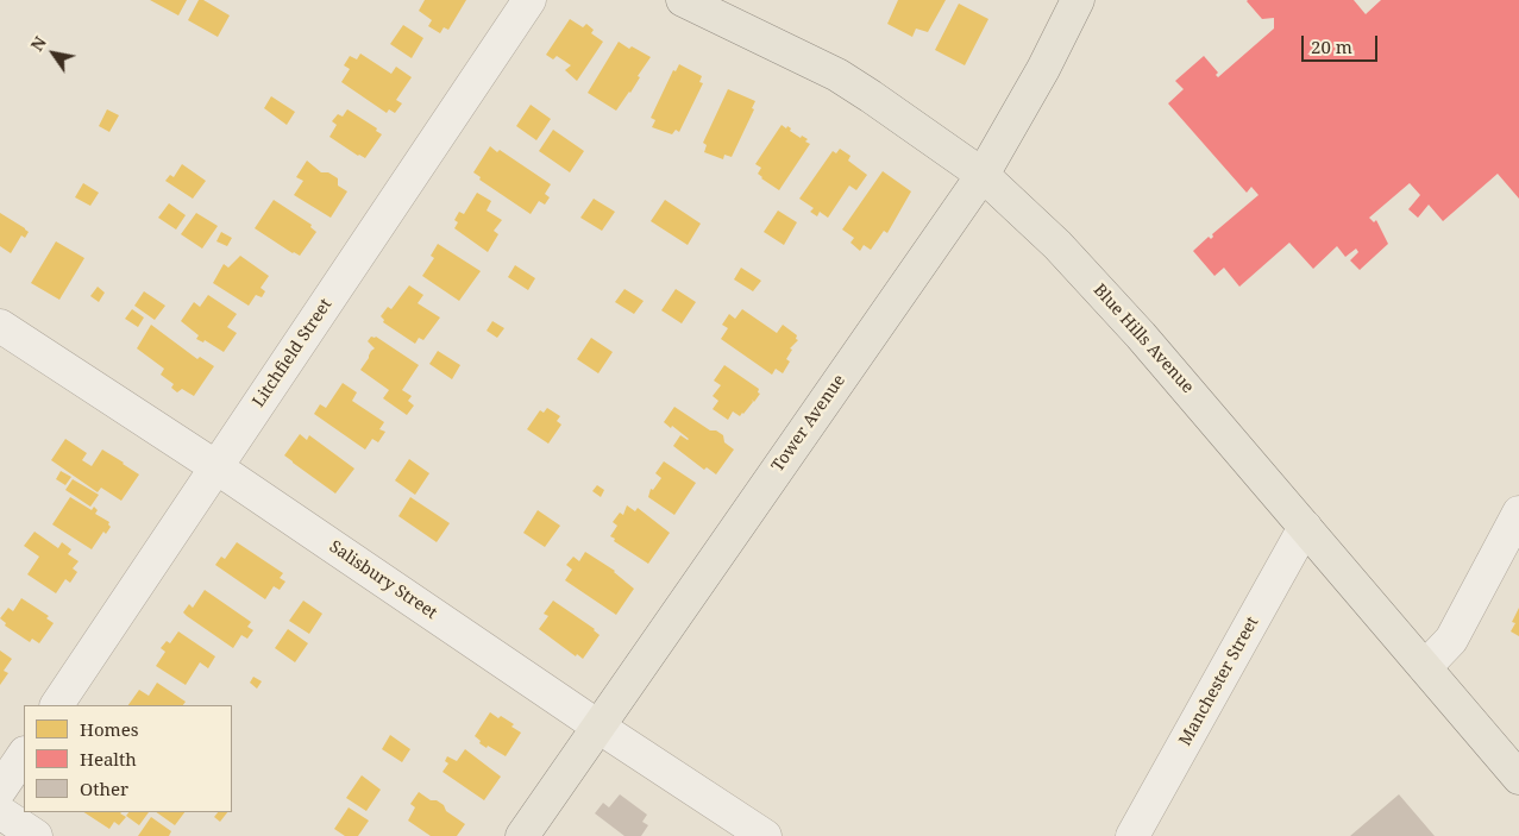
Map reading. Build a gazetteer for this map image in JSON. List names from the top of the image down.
{
  "streets": {
    "main road": ["Blue Hills Avenue", "Tower Avenue"],
    "street": ["Litchfield Street", "Salisbury Street", "Manchester Street"]
  },
  "crossings": [
    ["Blue Hills Avenue", "Tower Avenue"],
    ["Blue Hills Avenue", "Manchester Street"],
    ["Litchfield Street", "Salisbury Street"],
    ["Tower Avenue", "Salisbury Street"]
  ],
  "legend": ["Homes", "Health", "Other"],
  "scale_bar": "20 m",
  "north": "top left"
}
